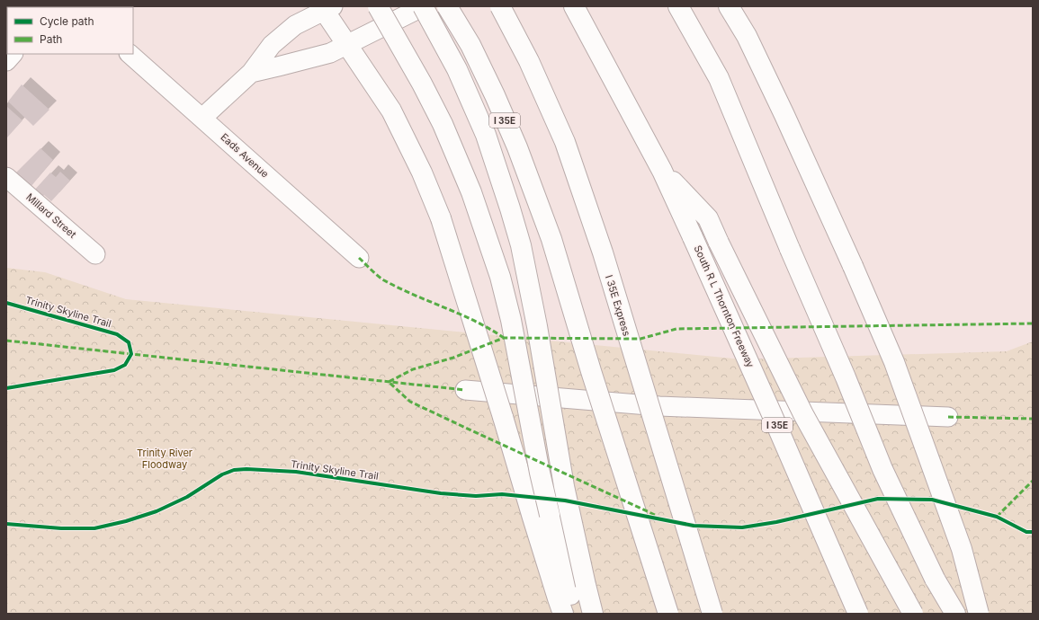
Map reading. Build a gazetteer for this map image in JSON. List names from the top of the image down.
{
  "streets": {
    "main road": ["I 35E", "I 35E Express", "South R L Thornton Freeway"],
    "street": ["Eads Avenue", "Millard Street"],
    "cycle path": ["Trinity Skyline Trail"]
  },
  "parks": ["Trinity River Floodway"],
  "legend": ["Cycle path", "Path"]
}
